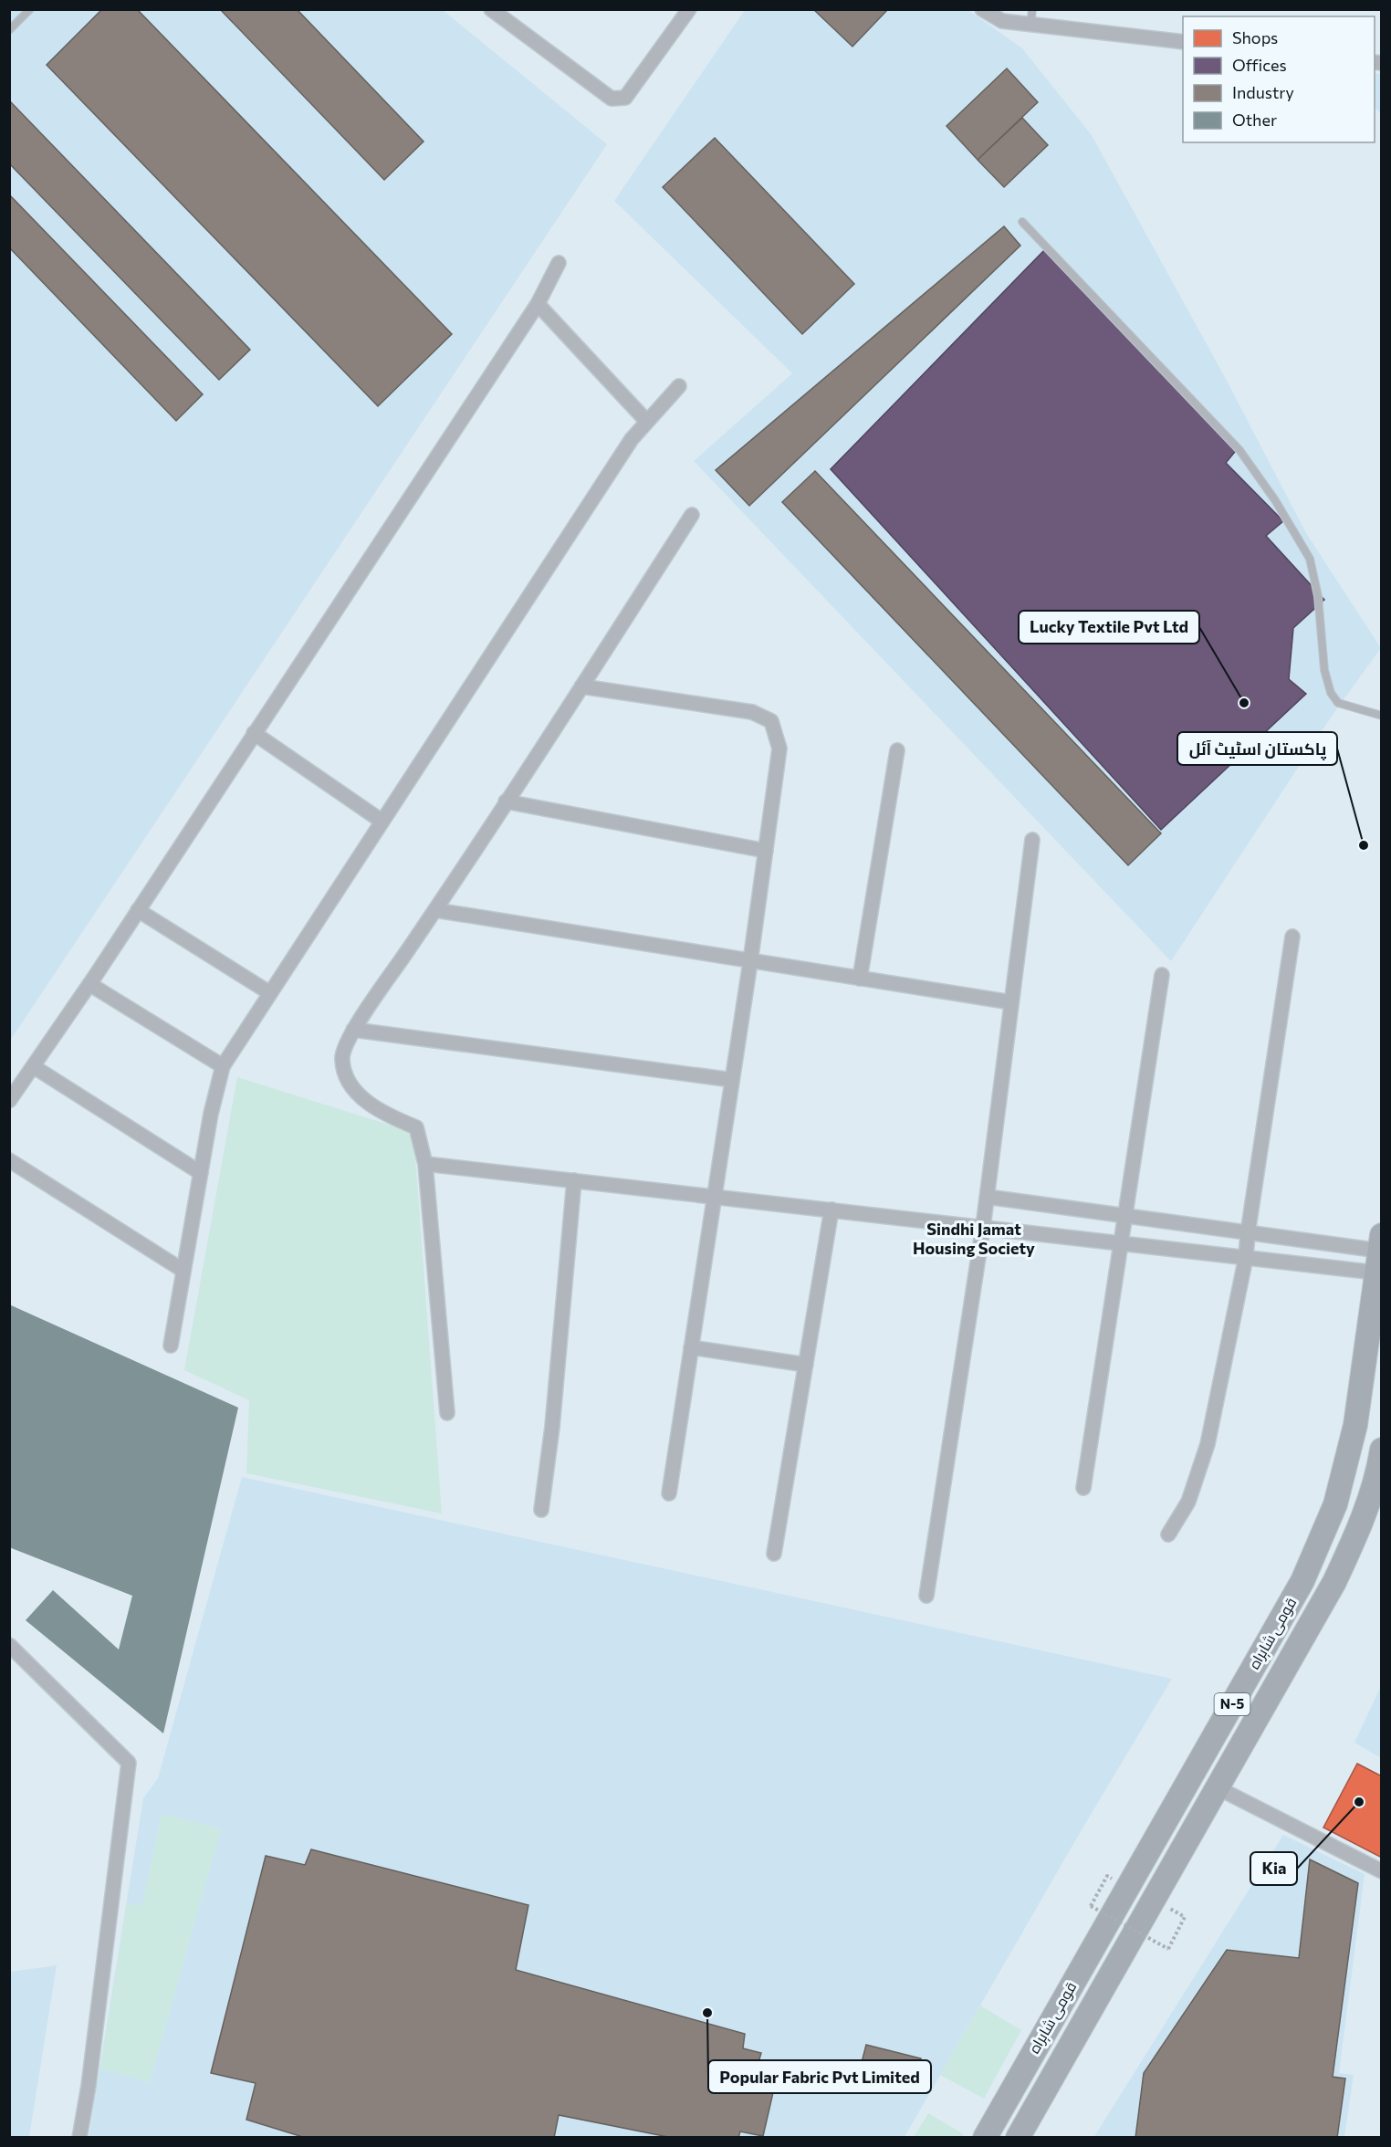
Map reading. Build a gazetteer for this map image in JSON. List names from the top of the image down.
{
  "streets": {
    "highway": ["قومی شاہراہ", "N-5"]
  },
  "districts": ["Sindhi Jamat Housing Society"],
  "places": [
    "Lucky Textile Pvt Ltd",
    "پاکستان اسٹیٹ آئل",
    "Kia",
    "Popular Fabric Pvt Limited"
  ],
  "legend": [
    "Shops",
    "Offices",
    "Industry",
    "Other"
  ]
}
